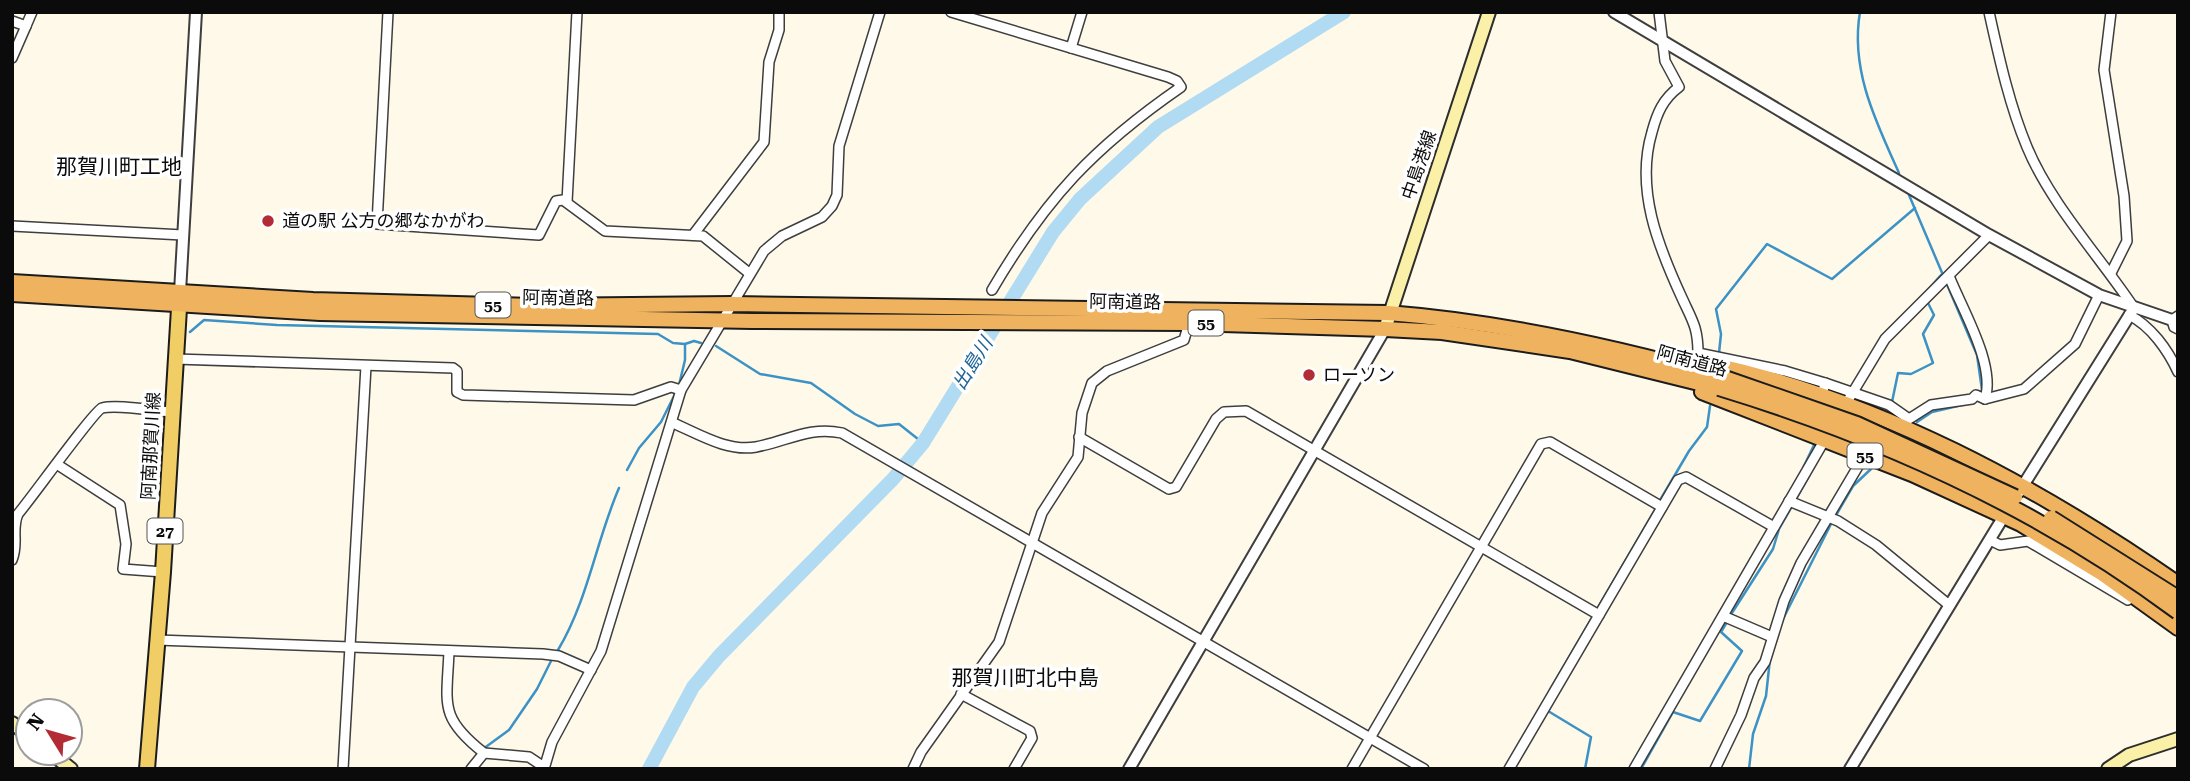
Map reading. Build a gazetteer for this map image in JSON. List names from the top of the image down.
{
  "streets": {
    "highway": ["阿南道路", "55"],
    "main road": ["中島港線", "阿南那賀川線", "27"]
  },
  "crossings": [
    ["中島港線", "阿南道路"],
    ["阿南道路", "55"],
    ["阿南道路", "阿南那賀川線"]
  ],
  "districts": ["那賀川町工地", "那賀川町北中島"],
  "water": ["出島川"],
  "places": ["道の駅 公方の郷なかがわ", "ローソン"],
  "north": "top left"
}
